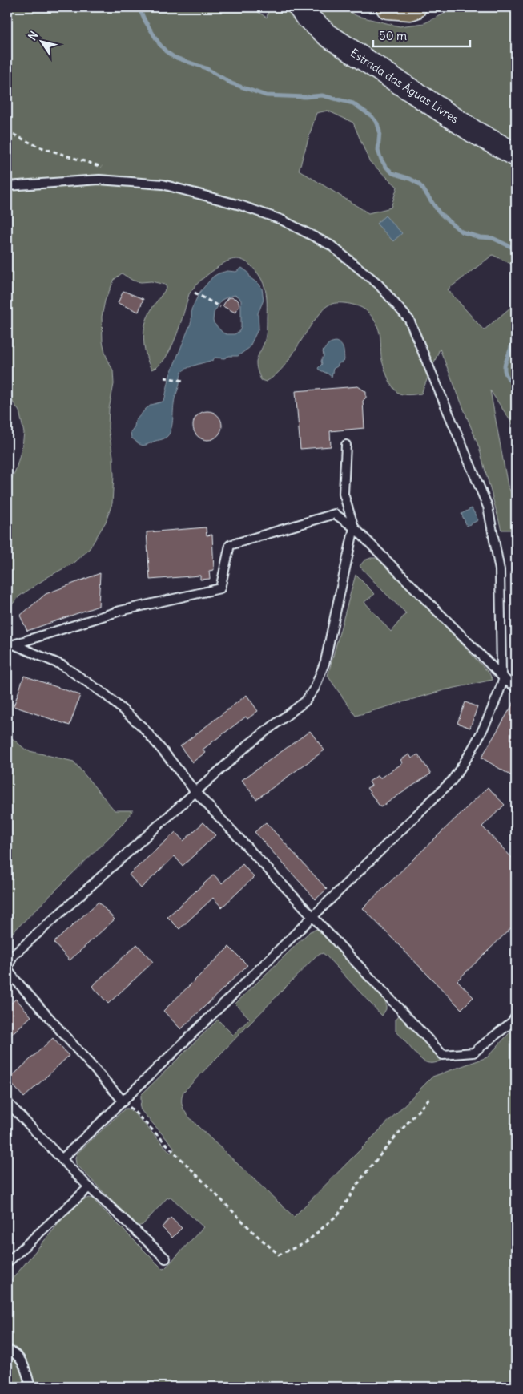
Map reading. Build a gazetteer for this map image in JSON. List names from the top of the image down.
{
  "streets": {
    "main road": ["Estrada das Águas Livres"]
  },
  "scale_bar": "50 m",
  "north": "top left"
}
